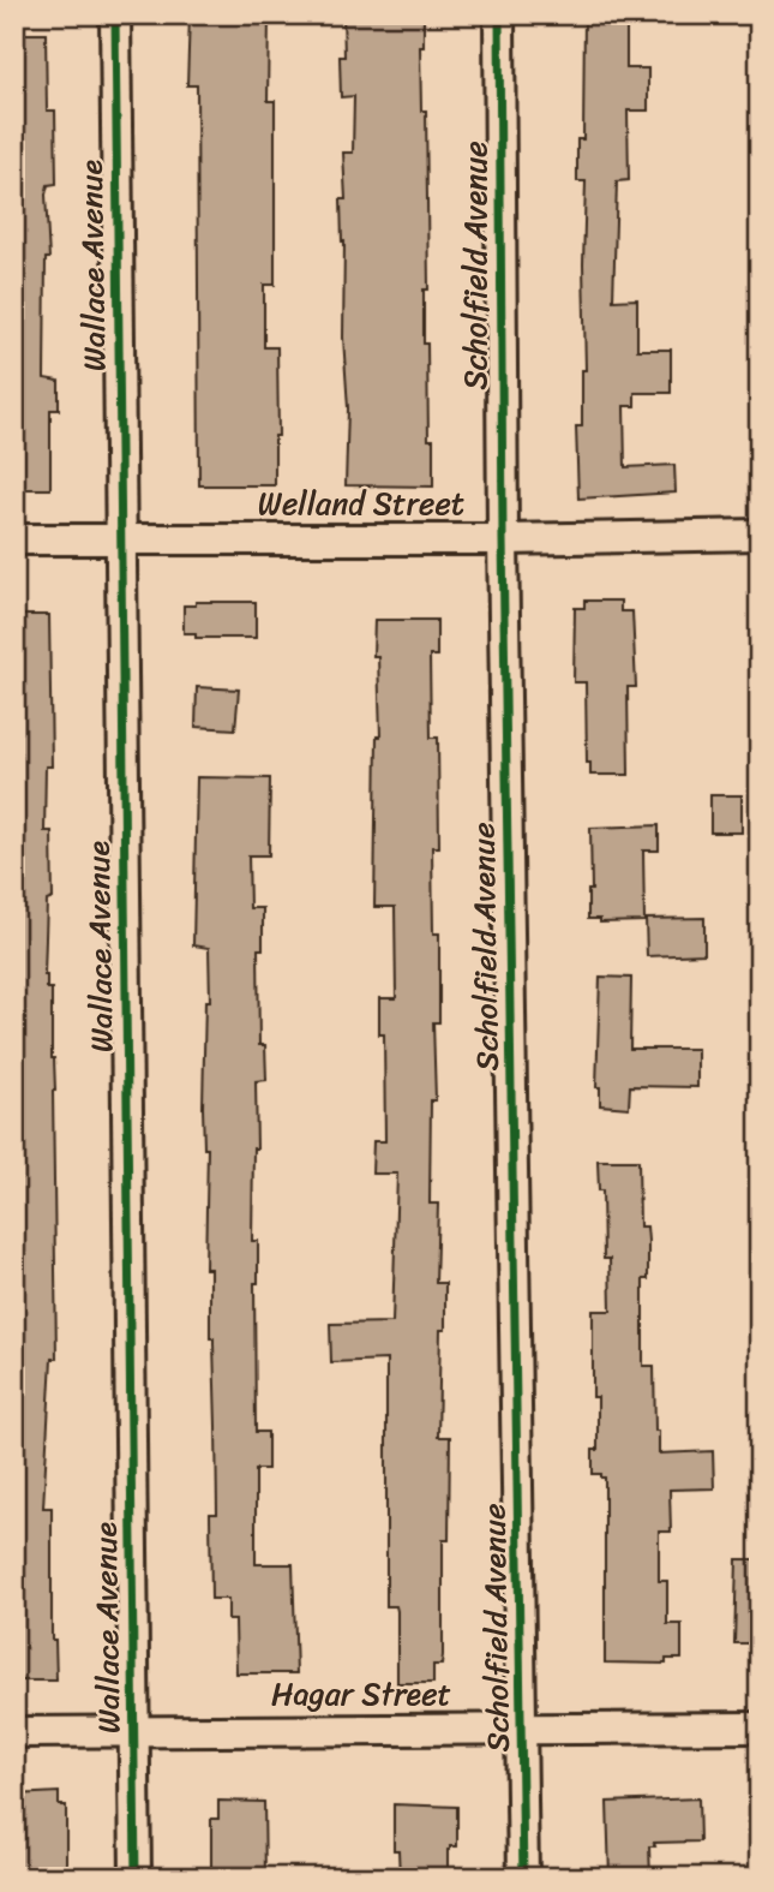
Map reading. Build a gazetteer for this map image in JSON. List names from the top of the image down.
{
  "streets": {
    "street": [
      "Wallace Avenue",
      "Scholfield Avenue",
      "Welland Street",
      "Hagar Street"
    ]
  },
  "crossings": [
    ["Wallace Avenue", "Welland Street"],
    ["Wallace Avenue", "Hagar Street"],
    ["Scholfield Avenue", "Welland Street"],
    ["Scholfield Avenue", "Hagar Street"]
  ]
}
